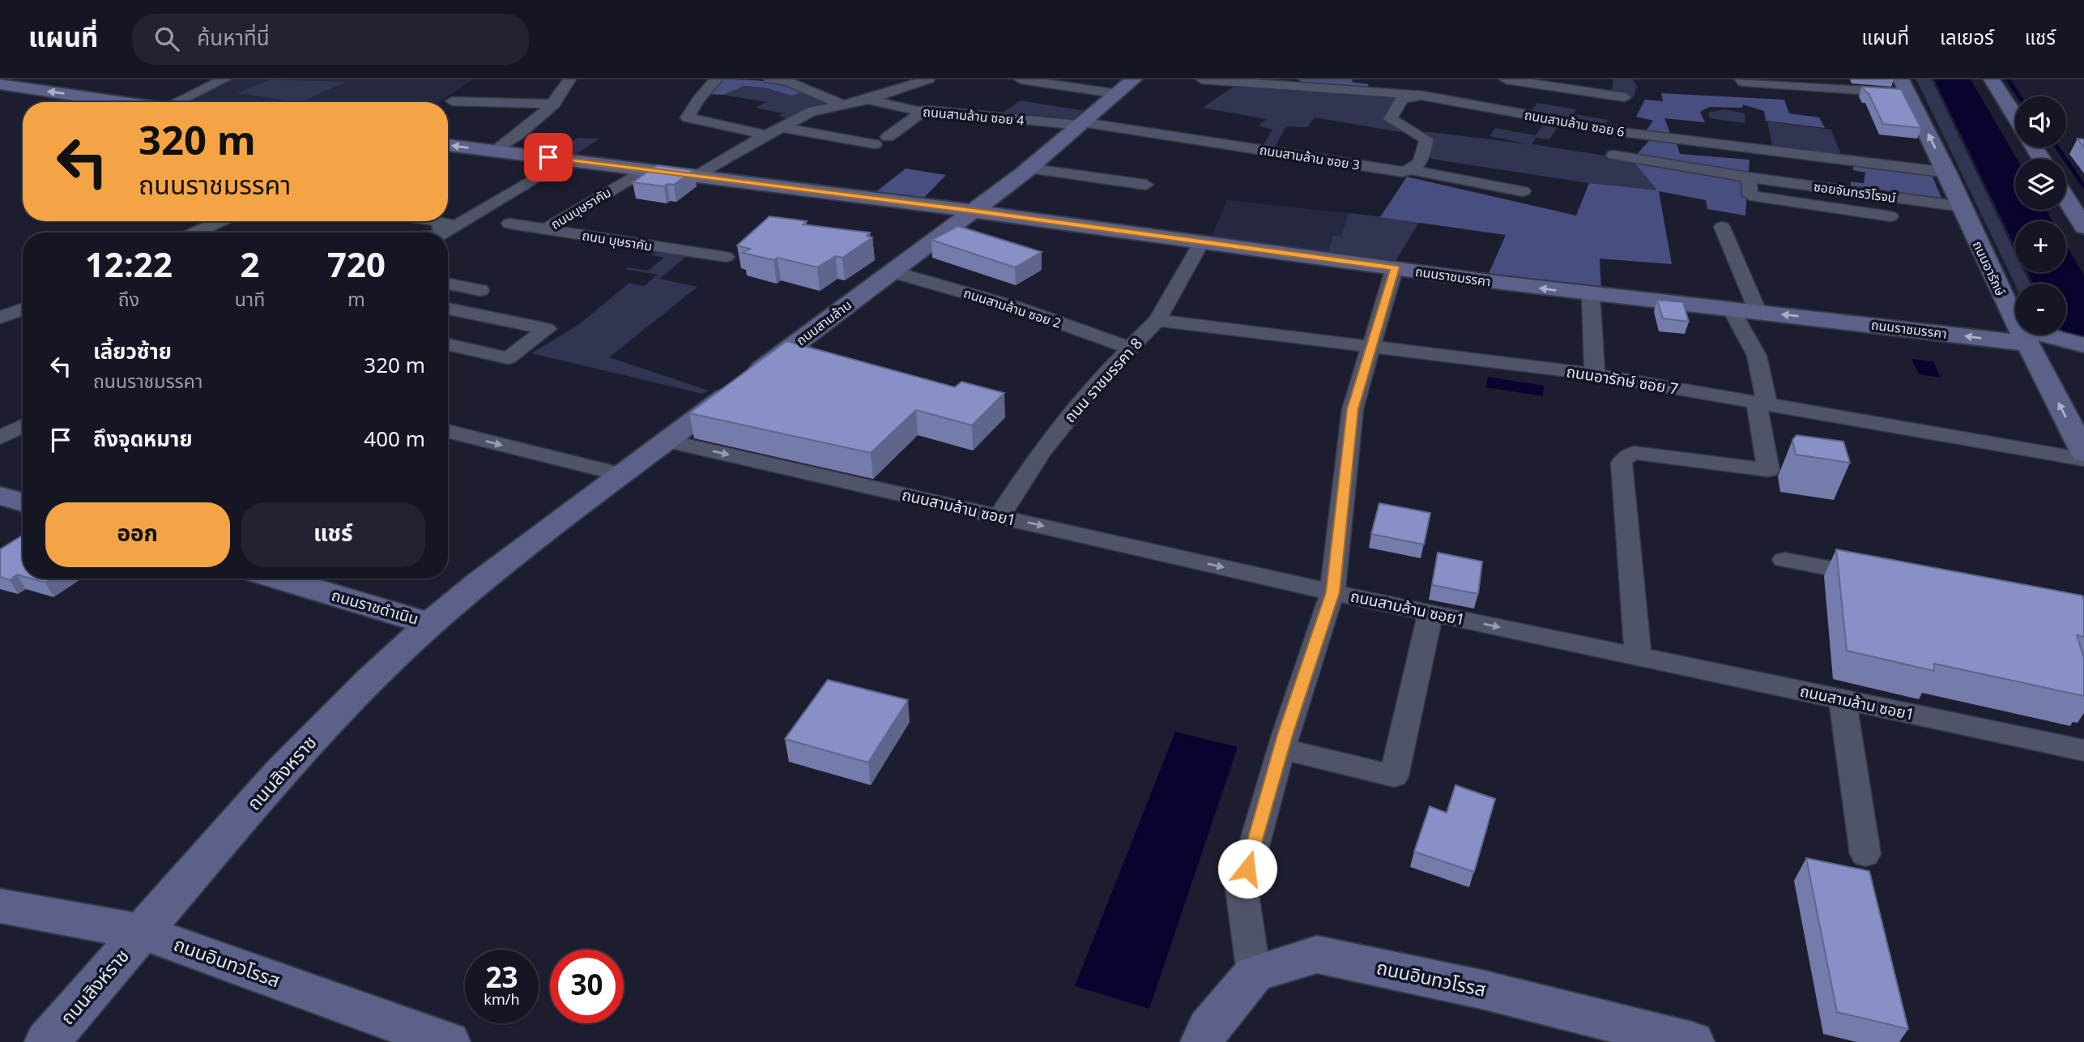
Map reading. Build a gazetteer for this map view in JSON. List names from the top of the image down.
{
  "streets": {
    "street": [
      "ถนนสามล้าน ซอย 4",
      "ถนนสามล้าน ซอย 6",
      "ถนนสามล้าน ซอย 3",
      "ซอยจันทรวิโรจน์",
      "ถนนบุษราคัม",
      "ถนน บุษราคัม",
      "ถนนอารักษ์",
      "ถนนราชมรรคา",
      "ถนนสามล้าน ซอย 2",
      "ถนนสามล้าน",
      "ถนน ราชมรรคา 8",
      "ถนนอารักษ์ ซอย 7",
      "ถนนสามล้าน ซอย1",
      "ถนนราชดำเนิน",
      "ถนนสิงหราช",
      "ถนนอินทวโรรส",
      "ถนนสิงห์ราช"
    ]
  },
  "crossings": [
    ["ถนนสามล้าน ซอย 4", "ถนนสามล้าน ซอย 3"],
    ["ถนนสามล้าน ซอย 4", "ถนนสามล้าน"],
    ["ถนนสามล้าน ซอย 6", "ถนนอารักษ์"],
    ["ถนนสามล้าน ซอย 3", "ถนนสามล้าน"],
    ["ซอยจันทรวิโรจน์", "ถนนอารักษ์"],
    ["ถนนบุษราคัม", "ถนน บุษราคัม"],
    ["ถนนบุษราคัม", "ถนนราชมรรคา"],
    ["ถนนอารักษ์", "ถนนราชมรรคา"],
    ["ถนนราชมรรคา", "ถนนสามล้าน"],
    ["ถนนราชมรรคา", "ถนน ราชมรรคา 8"],
    ["ถนนสามล้าน ซอย 2", "ถนนสามล้าน"],
    ["ถนนสามล้าน ซอย 2", "ถนน ราชมรรคา 8"],
    ["ถนนสามล้าน", "ถนนสามล้าน ซอย1"],
    ["ถนนสามล้าน", "ถนนราชดำเนิน"],
    ["ถนนสามล้าน", "ถนนสิงหราช"],
    ["ถนน ราชมรรคา 8", "ถนนอารักษ์ ซอย 7"],
    ["ถนน ราชมรรคา 8", "ถนนสามล้าน ซอย1"],
    ["ถนนราชดำเนิน", "ถนนสิงหราช"],
    ["ถนนสิงหราช", "ถนนอินทวโรรส"],
    ["ถนนสิงหราช", "ถนนสิงห์ราช"],
    ["ถนนอินทวโรรส", "ถนนสิงห์ราช"]
  ],
  "one_way": ["ถนนสามล้าน ซอย1"],
  "page": {
    "header": "แผนที่",
    "search": "ค้นหาที่นี่",
    "nav": ["แผนที่", "เลเยอร์", "แชร์"],
    "map_buttons": ["+", "−"],
    "turn": ["320 m", "ถนนราชมรรคา"],
    "eta": [
      "12:22",
      "ถึง",
      "2",
      "นาที",
      "720",
      "m"
    ],
    "list": [
      {
        "name": "เลี้ยวซ้าย",
        "note": "ถนนราชมรรคา",
        "value": "320 m"
      },
      {
        "name": "ถึงจุดหมาย",
        "value": "400 m"
      }
    ],
    "buttons": ["ออก", "แชร์"],
    "speed": "23 km/h",
    "limit": "30"
  }
}
